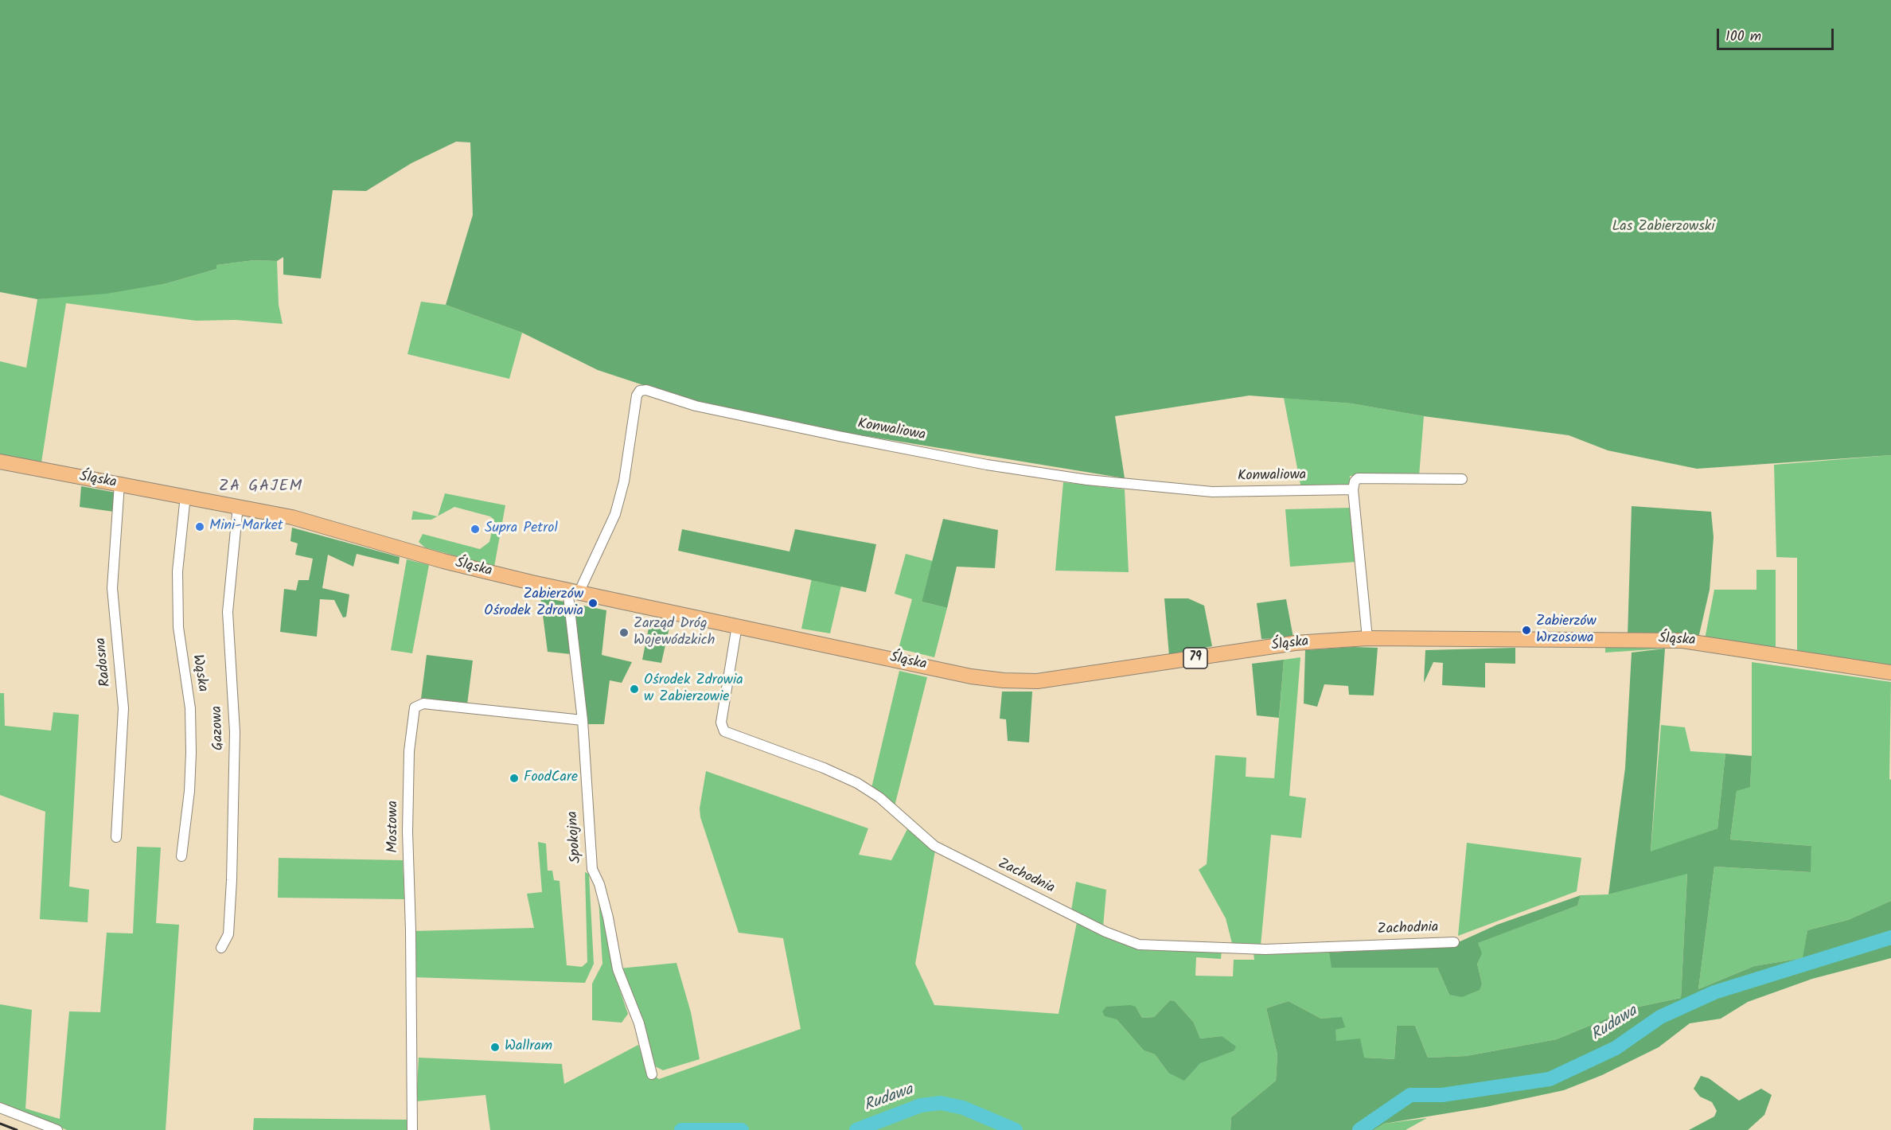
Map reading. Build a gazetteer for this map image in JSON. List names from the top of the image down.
{
  "streets": {
    "main road": ["Śląska", "79"],
    "street": [
      "Konwaliowa",
      "Radosna",
      "Wąska",
      "Gazowa",
      "Mostowa",
      "Spokojna",
      "Zachodnia"
    ]
  },
  "crossings": [
    ["Konwaliowa", "Śląska"],
    ["Konwaliowa", "Spokojna"],
    ["Śląska", "Radosna"],
    ["Śląska", "Wąska"],
    ["Śląska", "Gazowa"],
    ["Śląska", "Spokojna"],
    ["Śląska", "Zachodnia"],
    ["Mostowa", "Spokojna"]
  ],
  "districts": ["ZA GAJEM"],
  "water": ["Rudawa"],
  "parks": ["Las Zabierzowski"],
  "places": [
    "Mini-Market",
    "Supra Petrol",
    "Zabierzów Ośrodek Zdrowia",
    "Zabierzów Wrzosowa",
    "Zarząd Dróg Wojewódzkich",
    "Ośrodek Zdrowia w Zabierzowie",
    "FoodCare",
    "Wallram"
  ],
  "scale_bar": "100 m"
}
